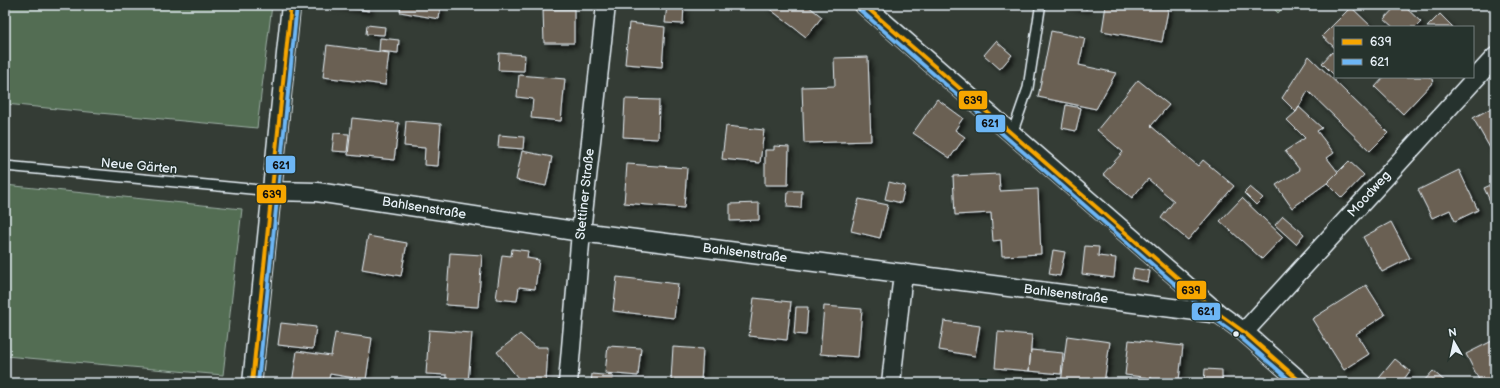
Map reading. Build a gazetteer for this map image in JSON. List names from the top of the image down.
{
  "streets": {
    "street": ["Stettiner Straße", "Moodweg", "Bahlsenstraße"],
    "lane": ["Neue Gärten"]
  },
  "crossings": [
    ["Neue Gärten", "Bahlsenstraße"],
    ["Stettiner Straße", "Bahlsenstraße"]
  ],
  "lines": ["transit line 639", "transit line 621"],
  "legend": ["639", "621"],
  "north": "top"
}
